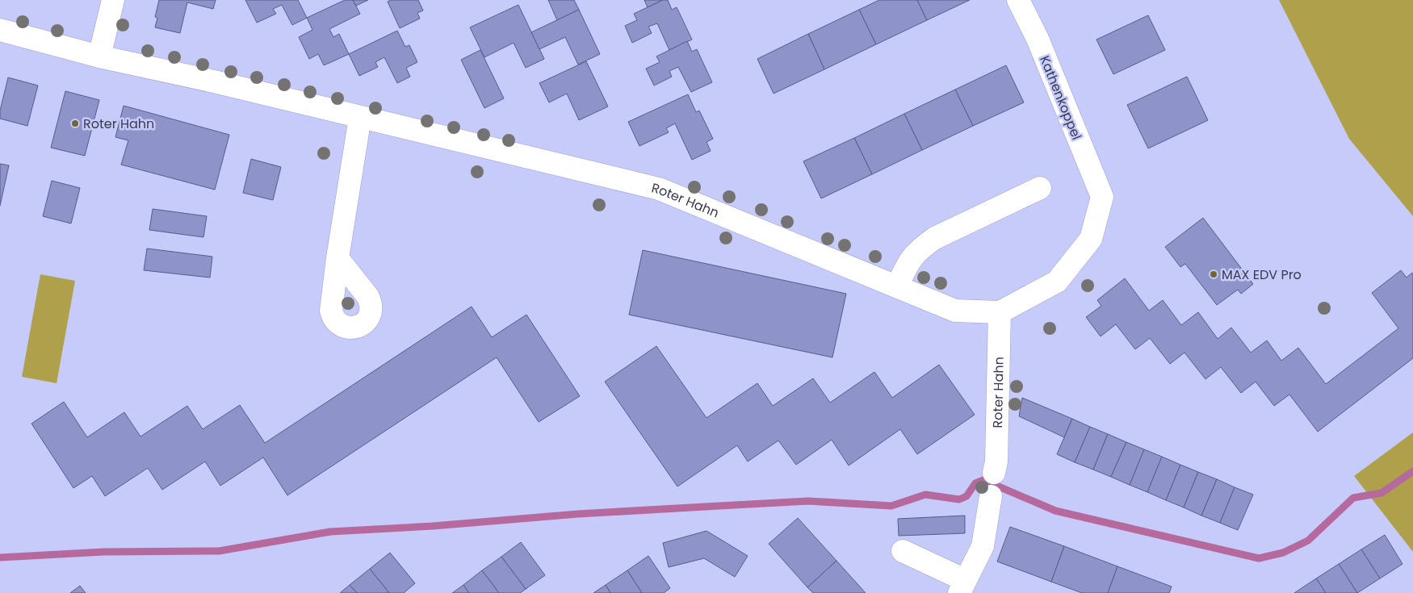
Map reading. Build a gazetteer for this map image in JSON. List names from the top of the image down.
{
  "streets": {
    "street": ["Kathenkoppel", "Roter Hahn"]
  },
  "crossings": [
    ["Kathenkoppel", "Roter Hahn"]
  ],
  "places": ["Roter Hahn", "MAX EDV Pro"]
}
